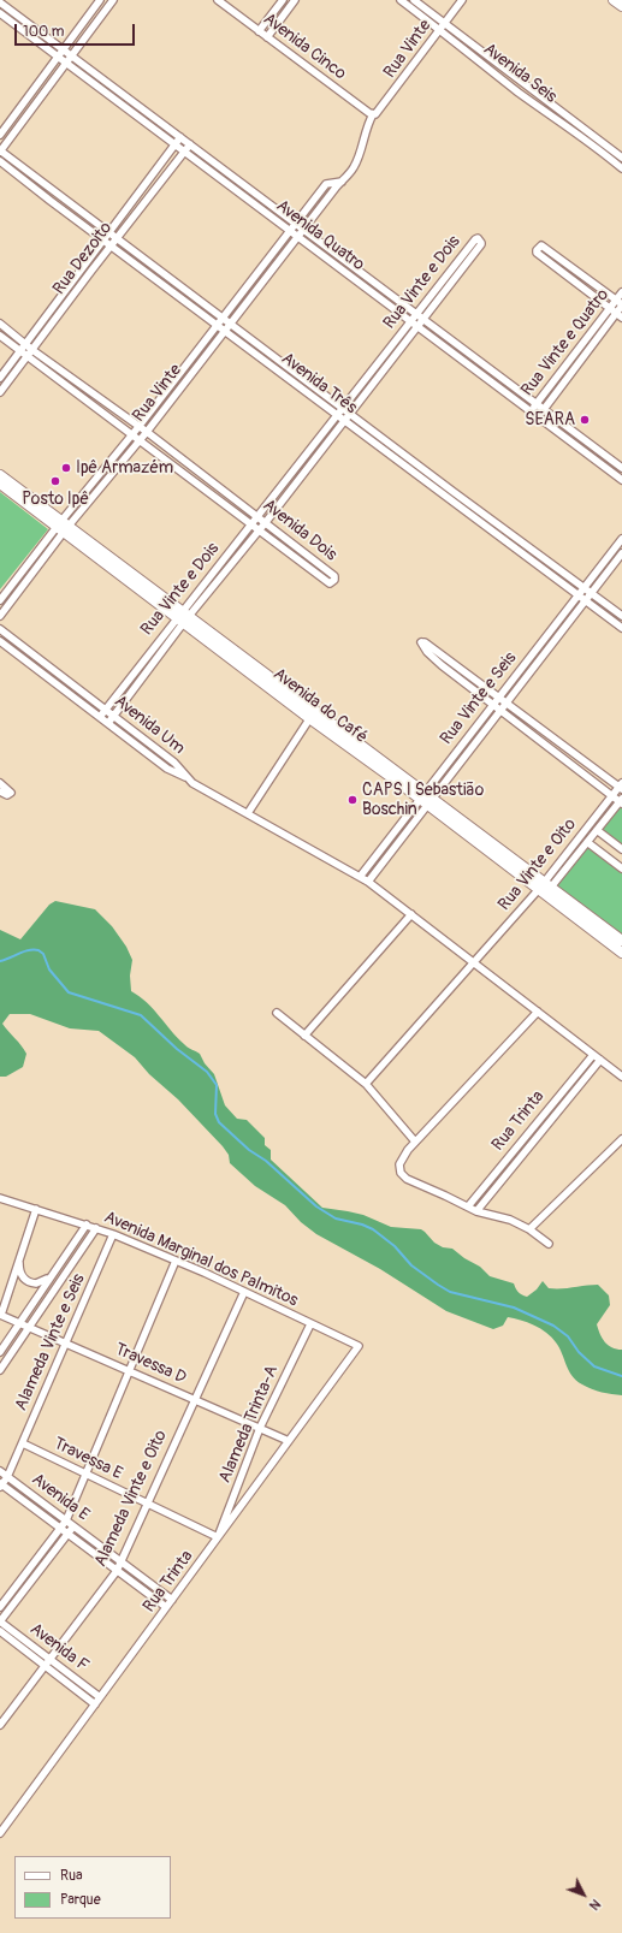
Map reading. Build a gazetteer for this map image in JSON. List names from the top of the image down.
{
  "streets": {
    "main road": ["Avenida do Café"],
    "street": [
      "Avenida Cinco",
      "Rua Vinte",
      "Avenida Seis",
      "Avenida Quatro",
      "Rua Dezoito",
      "Rua Vinte e Dois",
      "Rua Vinte e Quatro",
      "Avenida Três",
      "Avenida Dois",
      "Rua Vinte e Seis",
      "Avenida Um",
      "Rua Vinte e Oito",
      "Rua Trinta",
      "Avenida Marginal dos Palmitos",
      "Alameda Vinte e Seis",
      "Travessa D",
      "Alameda Trinta-A",
      "Travessa E",
      "Avenida E",
      "Alameda Vinte e Oito",
      "Avenida F"
    ]
  },
  "crossings": [
    ["Avenida Cinco", "Rua Vinte"],
    ["Rua Vinte", "Avenida Seis"],
    ["Rua Vinte", "Avenida Quatro"],
    ["Rua Vinte", "Avenida Três"],
    ["Rua Vinte", "Avenida Dois"],
    ["Rua Vinte", "Avenida do Café"],
    ["Avenida Quatro", "Rua Dezoito"],
    ["Avenida Quatro", "Rua Vinte e Dois"],
    ["Avenida Quatro", "Rua Vinte e Quatro"],
    ["Rua Dezoito", "Avenida Três"],
    ["Rua Dezoito", "Avenida Dois"],
    ["Rua Vinte e Dois", "Avenida Três"],
    ["Rua Vinte e Dois", "Avenida Dois"],
    ["Rua Vinte e Dois", "Avenida do Café"],
    ["Rua Vinte e Dois", "Avenida Um"],
    ["Avenida Três", "Rua Vinte e Seis"],
    ["Rua Vinte e Seis", "Avenida do Café"],
    ["Avenida do Café", "Rua Vinte e Oito"],
    ["Rua Trinta", "Avenida Marginal dos Palmitos"],
    ["Rua Trinta", "Travessa D"],
    ["Rua Trinta", "Alameda Trinta-A"],
    ["Rua Trinta", "Travessa E"],
    ["Rua Trinta", "Avenida E"],
    ["Rua Trinta", "Avenida F"],
    ["Avenida Marginal dos Palmitos", "Alameda Vinte e Seis"],
    ["Avenida Marginal dos Palmitos", "Alameda Trinta-A"],
    ["Avenida Marginal dos Palmitos", "Alameda Vinte e Oito"],
    ["Alameda Vinte e Seis", "Travessa D"],
    ["Alameda Vinte e Seis", "Travessa E"],
    ["Alameda Vinte e Seis", "Avenida E"],
    ["Travessa D", "Alameda Trinta-A"],
    ["Travessa D", "Alameda Vinte e Oito"],
    ["Alameda Trinta-A", "Travessa E"],
    ["Travessa E", "Alameda Vinte e Oito"],
    ["Avenida E", "Alameda Vinte e Oito"],
    ["Alameda Vinte e Oito", "Avenida F"]
  ],
  "places": [
    "SEARA",
    "Ipê Armazém",
    "Posto Ipê",
    "CAPS I Sebastião Boschin"
  ],
  "legend": ["Rua", "Parque"],
  "scale_bar": "100 m",
  "north": "bottom right"
}
